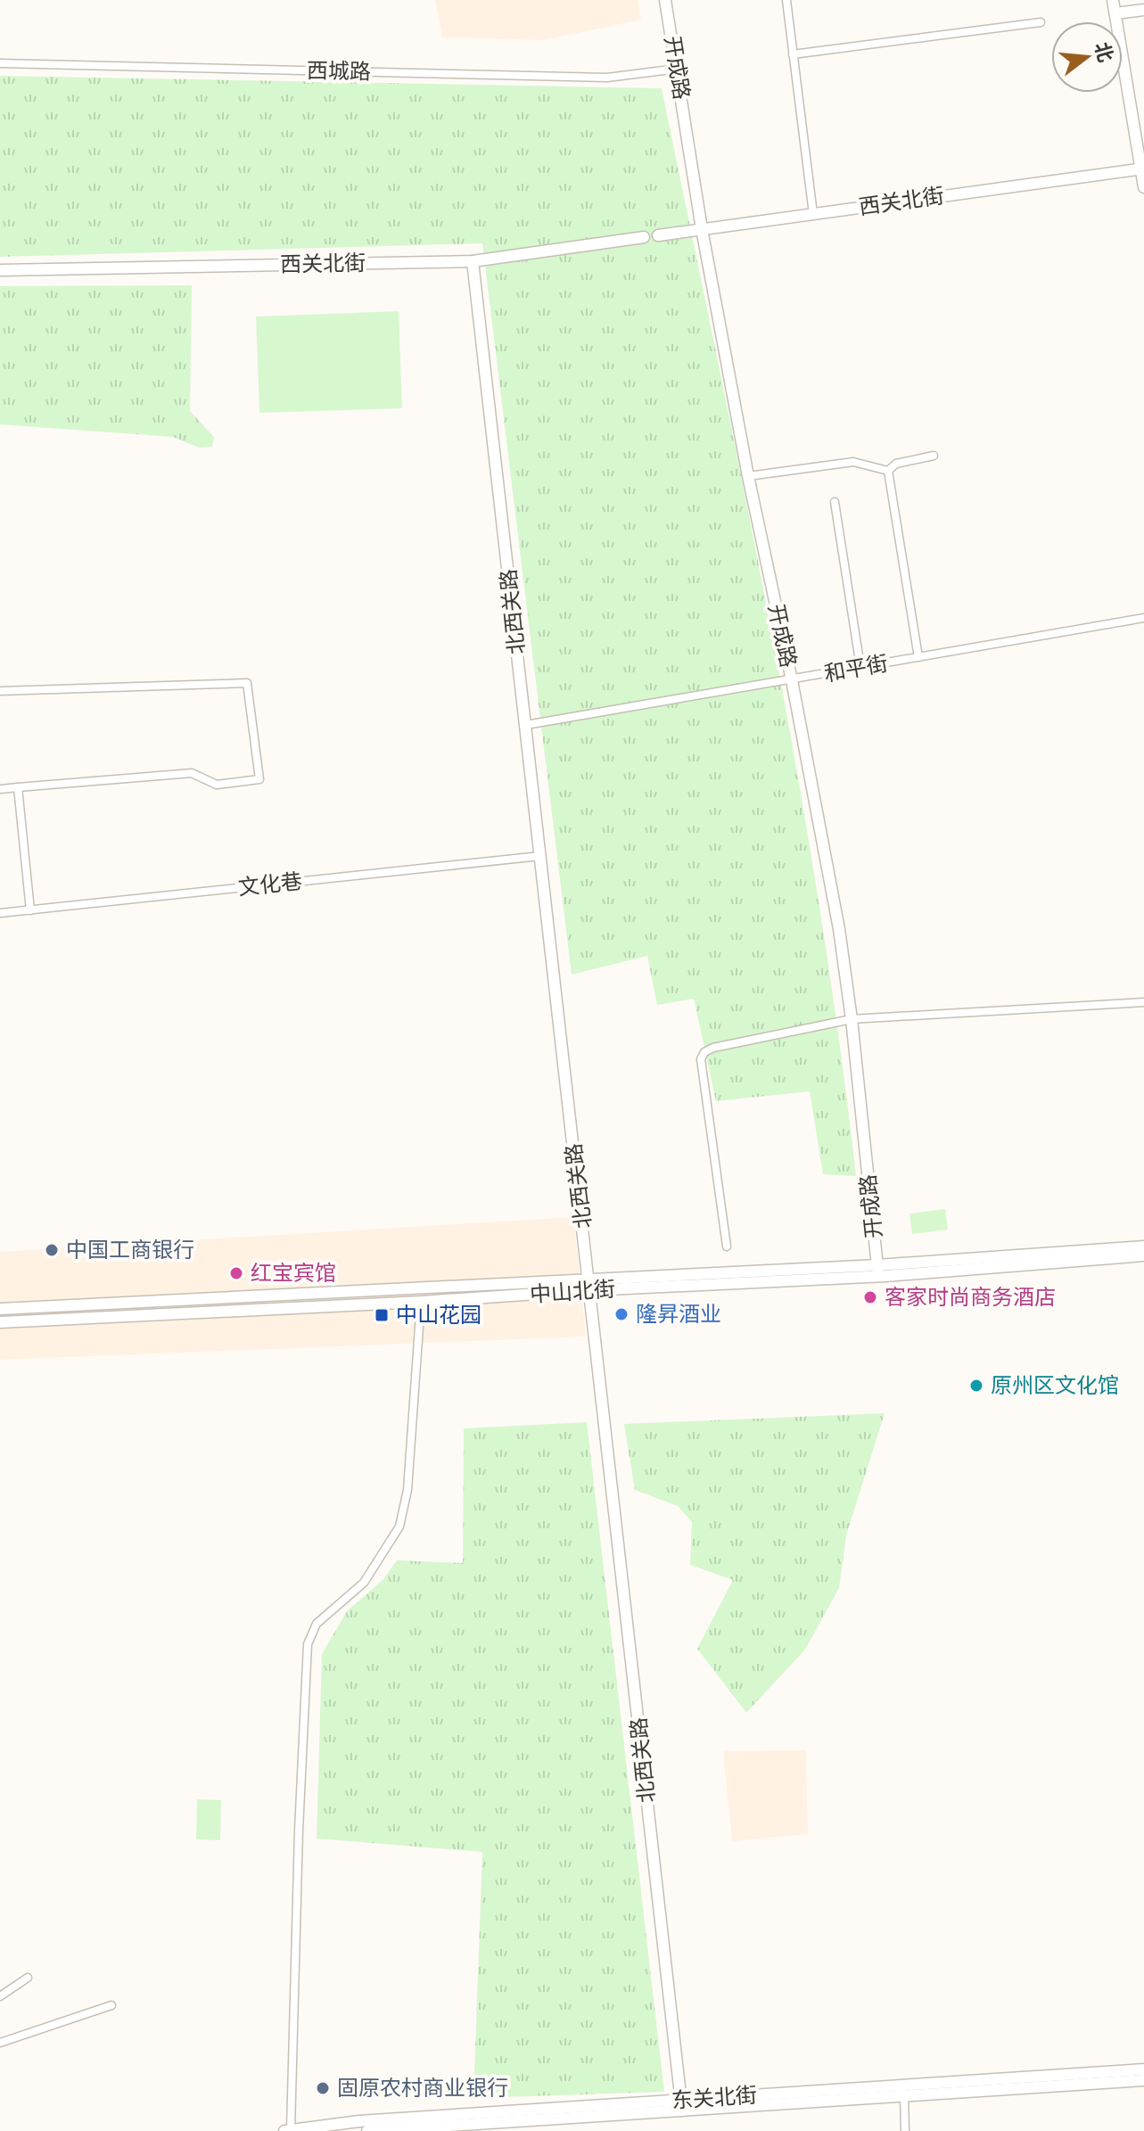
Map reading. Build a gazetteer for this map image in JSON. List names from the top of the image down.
{
  "streets": {
    "street": [
      "开成路",
      "西城路",
      "西关北街",
      "北西关路",
      "和平街",
      "文化巷",
      "中山北街",
      "东关北街"
    ]
  },
  "crossings": [
    ["开成路", "西城路"],
    ["开成路", "西关北街"],
    ["开成路", "和平街"],
    ["开成路", "中山北街"],
    ["西关北街", "北西关路"],
    ["北西关路", "和平街"],
    ["北西关路", "文化巷"],
    ["北西关路", "中山北街"],
    ["北西关路", "东关北街"]
  ],
  "places": {
    "other": [
      "中国工商银行",
      "红宝宾馆",
      "客家时尚商务酒店",
      "隆昇酒业",
      "原州区文化馆",
      "固原农村商业银行"
    ],
    "transit": ["中山花园"]
  },
  "north": "right"
}
